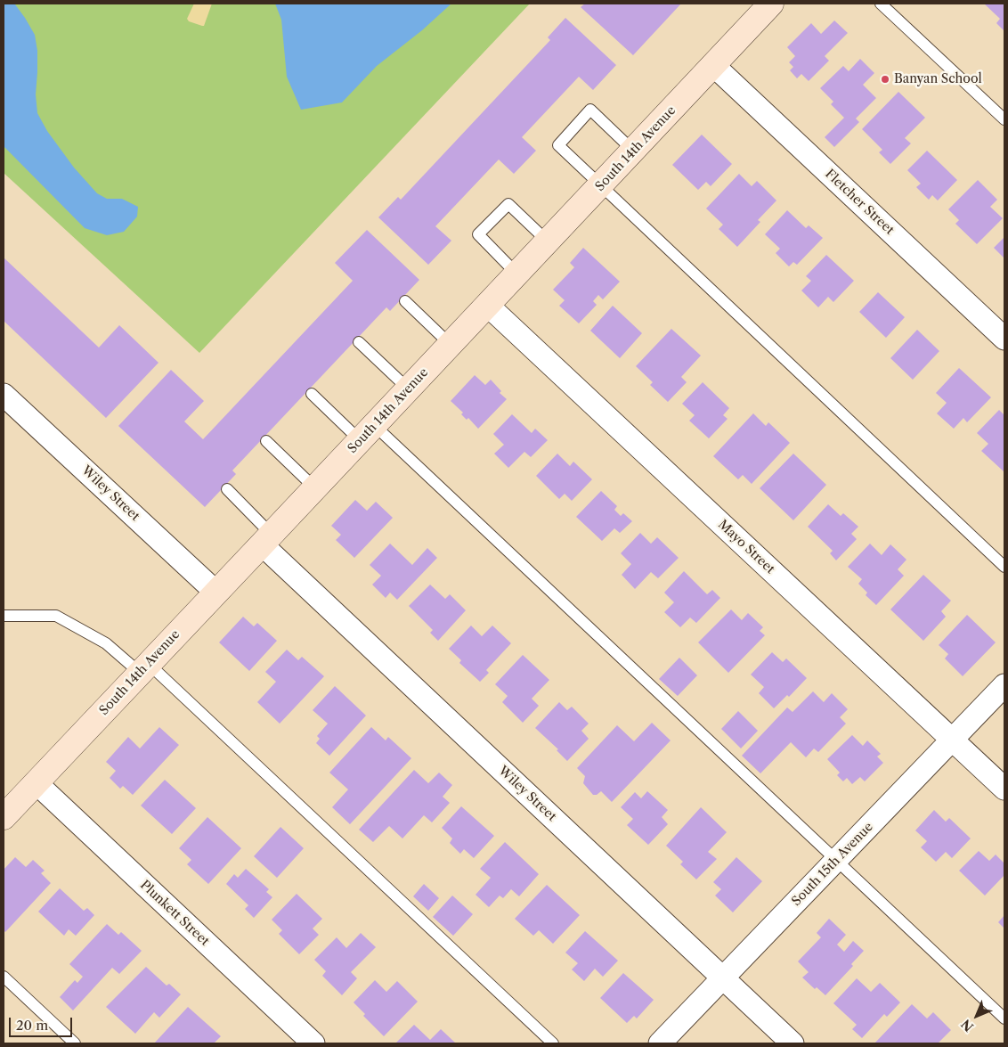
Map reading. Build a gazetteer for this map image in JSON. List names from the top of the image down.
{
  "streets": {
    "street": [
      "South 14th Avenue",
      "Fletcher Street",
      "Wiley Street",
      "Mayo Street",
      "South 15th Avenue",
      "Plunkett Street"
    ]
  },
  "crossings": [
    ["South 14th Avenue", "Fletcher Street"],
    ["South 14th Avenue", "Wiley Street"],
    ["South 14th Avenue", "Mayo Street"],
    ["South 14th Avenue", "Plunkett Street"],
    ["Wiley Street", "South 15th Avenue"],
    ["Mayo Street", "South 15th Avenue"]
  ],
  "places": ["Banyan School"],
  "scale_bar": "20 m",
  "north": "bottom left"
}
